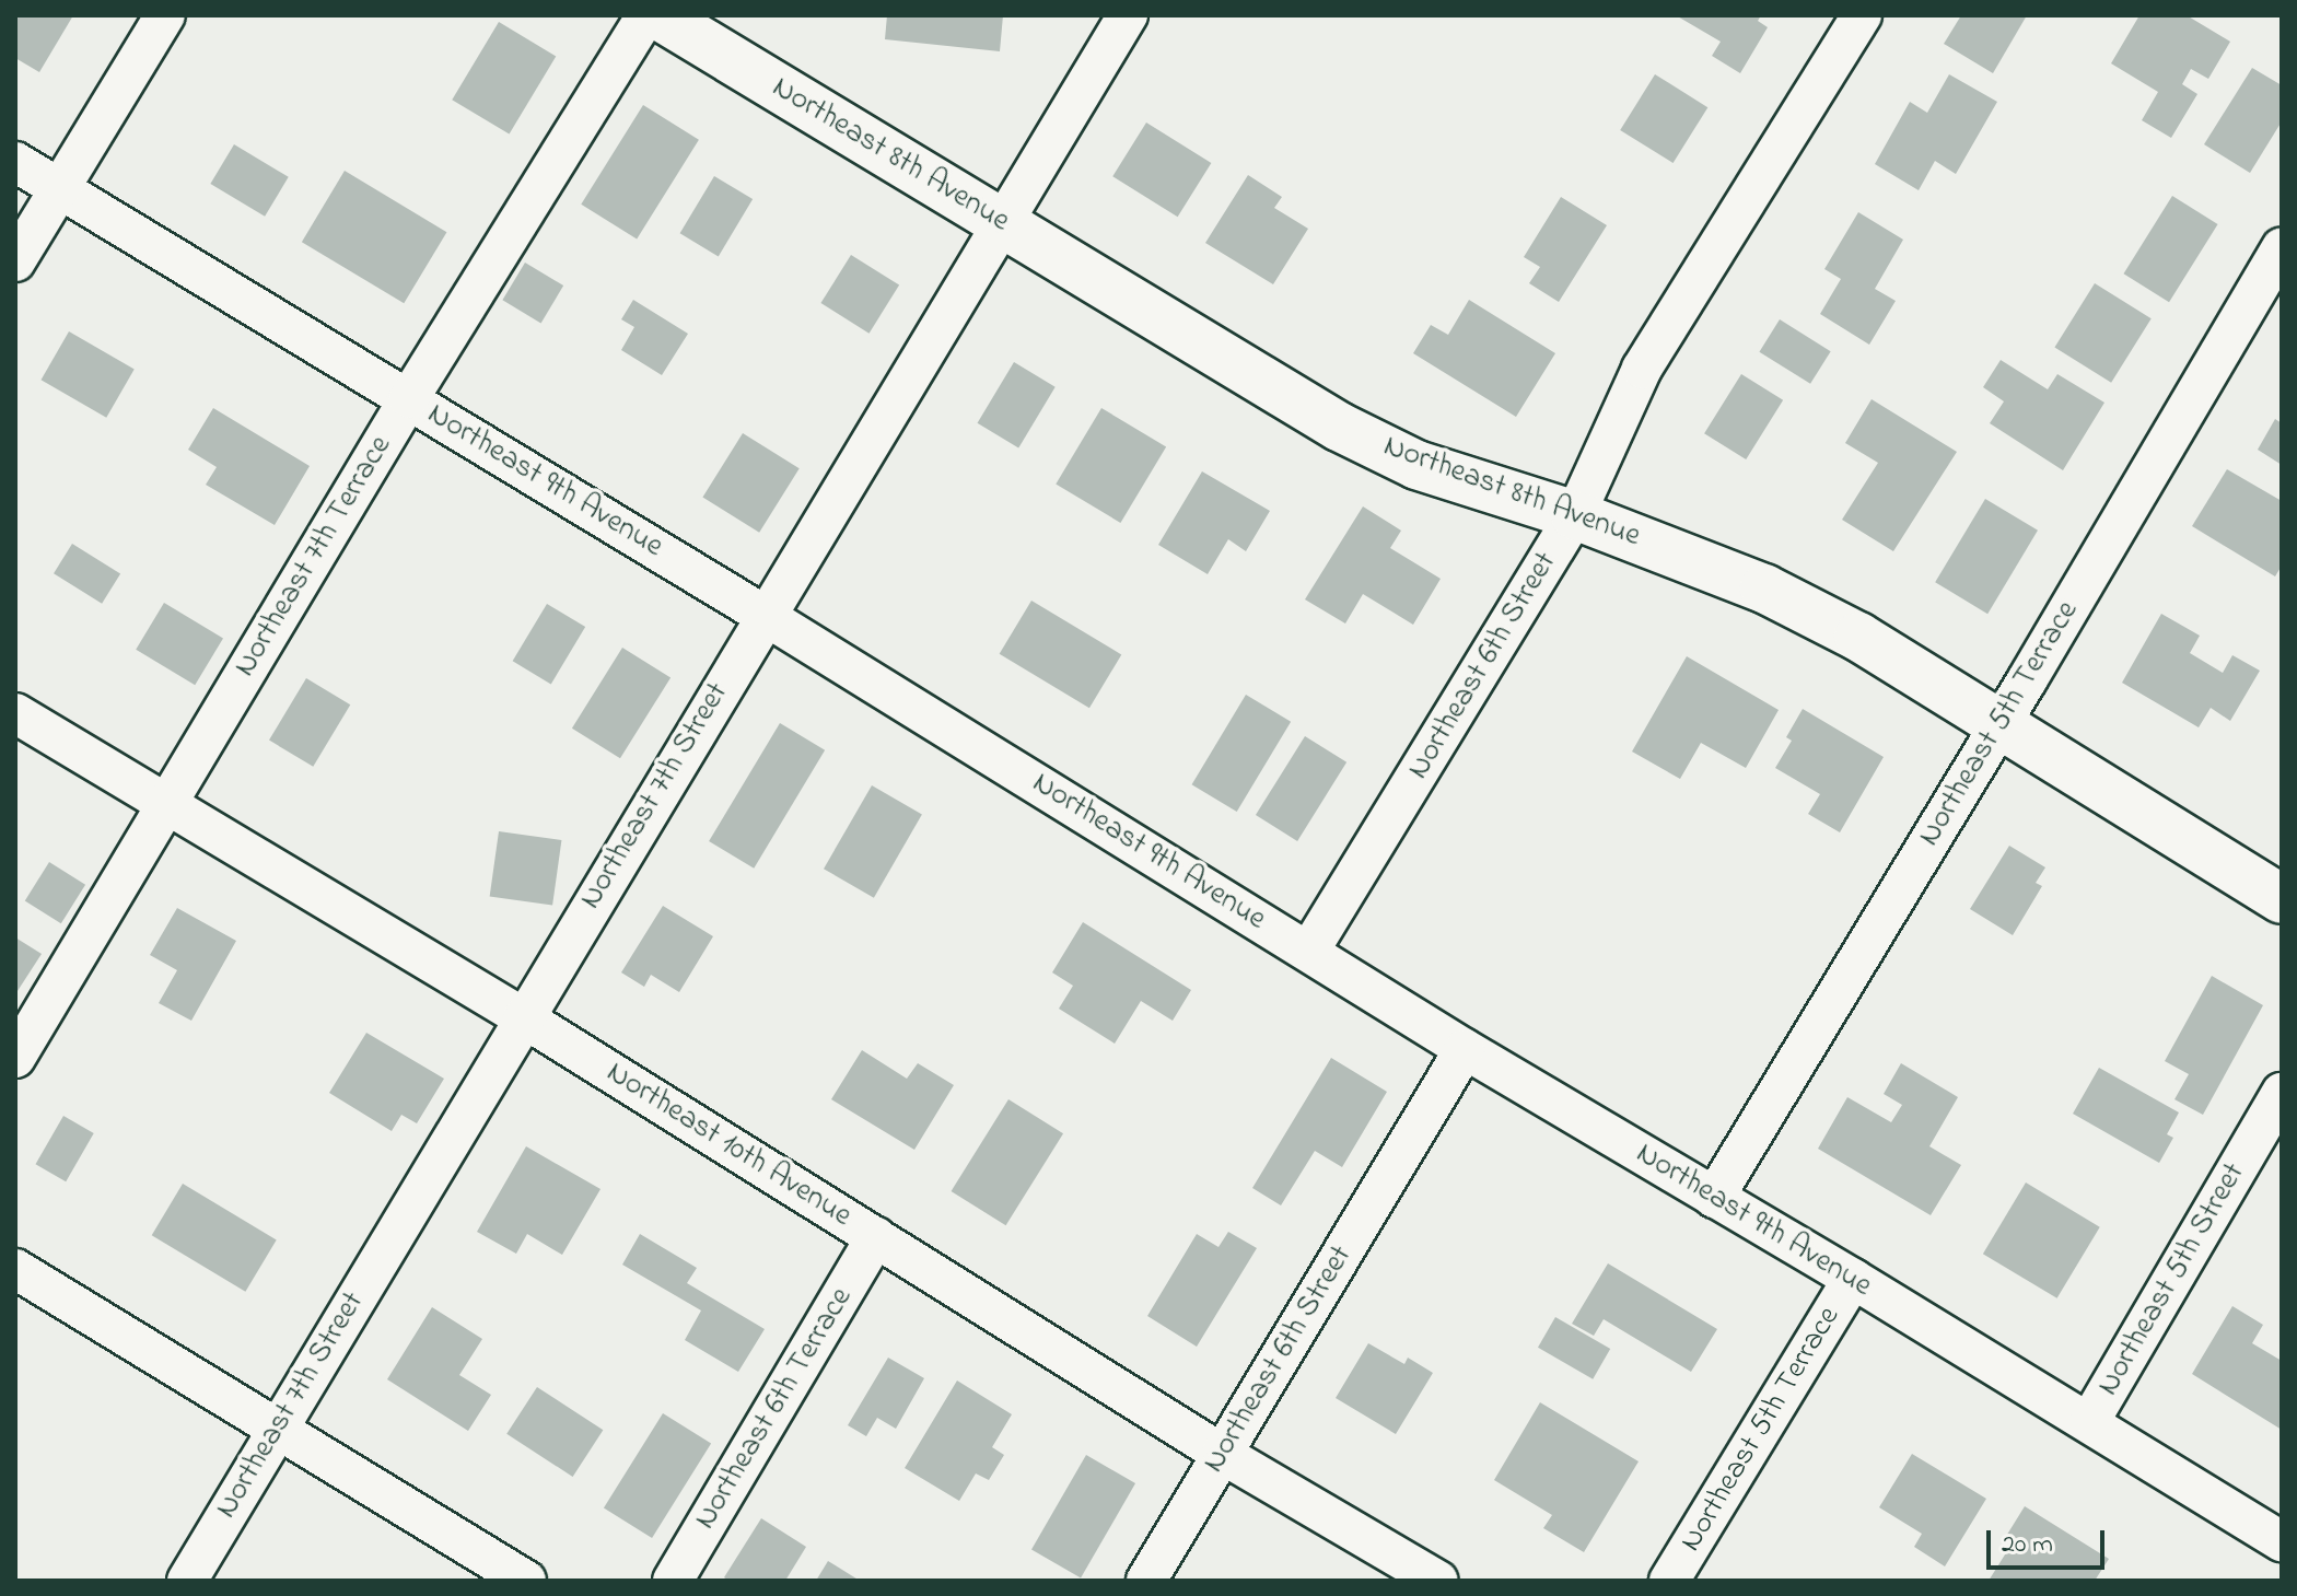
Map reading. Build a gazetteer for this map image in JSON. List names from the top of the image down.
{
  "streets": {
    "street": [
      "Northeast 8th Avenue",
      "Northeast 9th Avenue",
      "Northeast 7th Terrace",
      "Northeast 6th Street",
      "Northeast 5th Terrace",
      "Northeast 7th Street",
      "Northeast 10th Avenue",
      "Northeast 5th Street",
      "Northeast 6th Terrace"
    ]
  },
  "crossings": [
    ["Northeast 8th Avenue", "Northeast 6th Street"],
    ["Northeast 8th Avenue", "Northeast 5th Terrace"],
    ["Northeast 8th Avenue", "Northeast 7th Street"],
    ["Northeast 9th Avenue", "Northeast 7th Terrace"],
    ["Northeast 9th Avenue", "Northeast 6th Street"],
    ["Northeast 9th Avenue", "Northeast 5th Terrace"],
    ["Northeast 9th Avenue", "Northeast 7th Street"],
    ["Northeast 9th Avenue", "Northeast 5th Street"],
    ["Northeast 7th Terrace", "Northeast 10th Avenue"],
    ["Northeast 6th Street", "Northeast 10th Avenue"],
    ["Northeast 7th Street", "Northeast 10th Avenue"],
    ["Northeast 10th Avenue", "Northeast 6th Terrace"]
  ],
  "scale_bar": "20 m"
}
